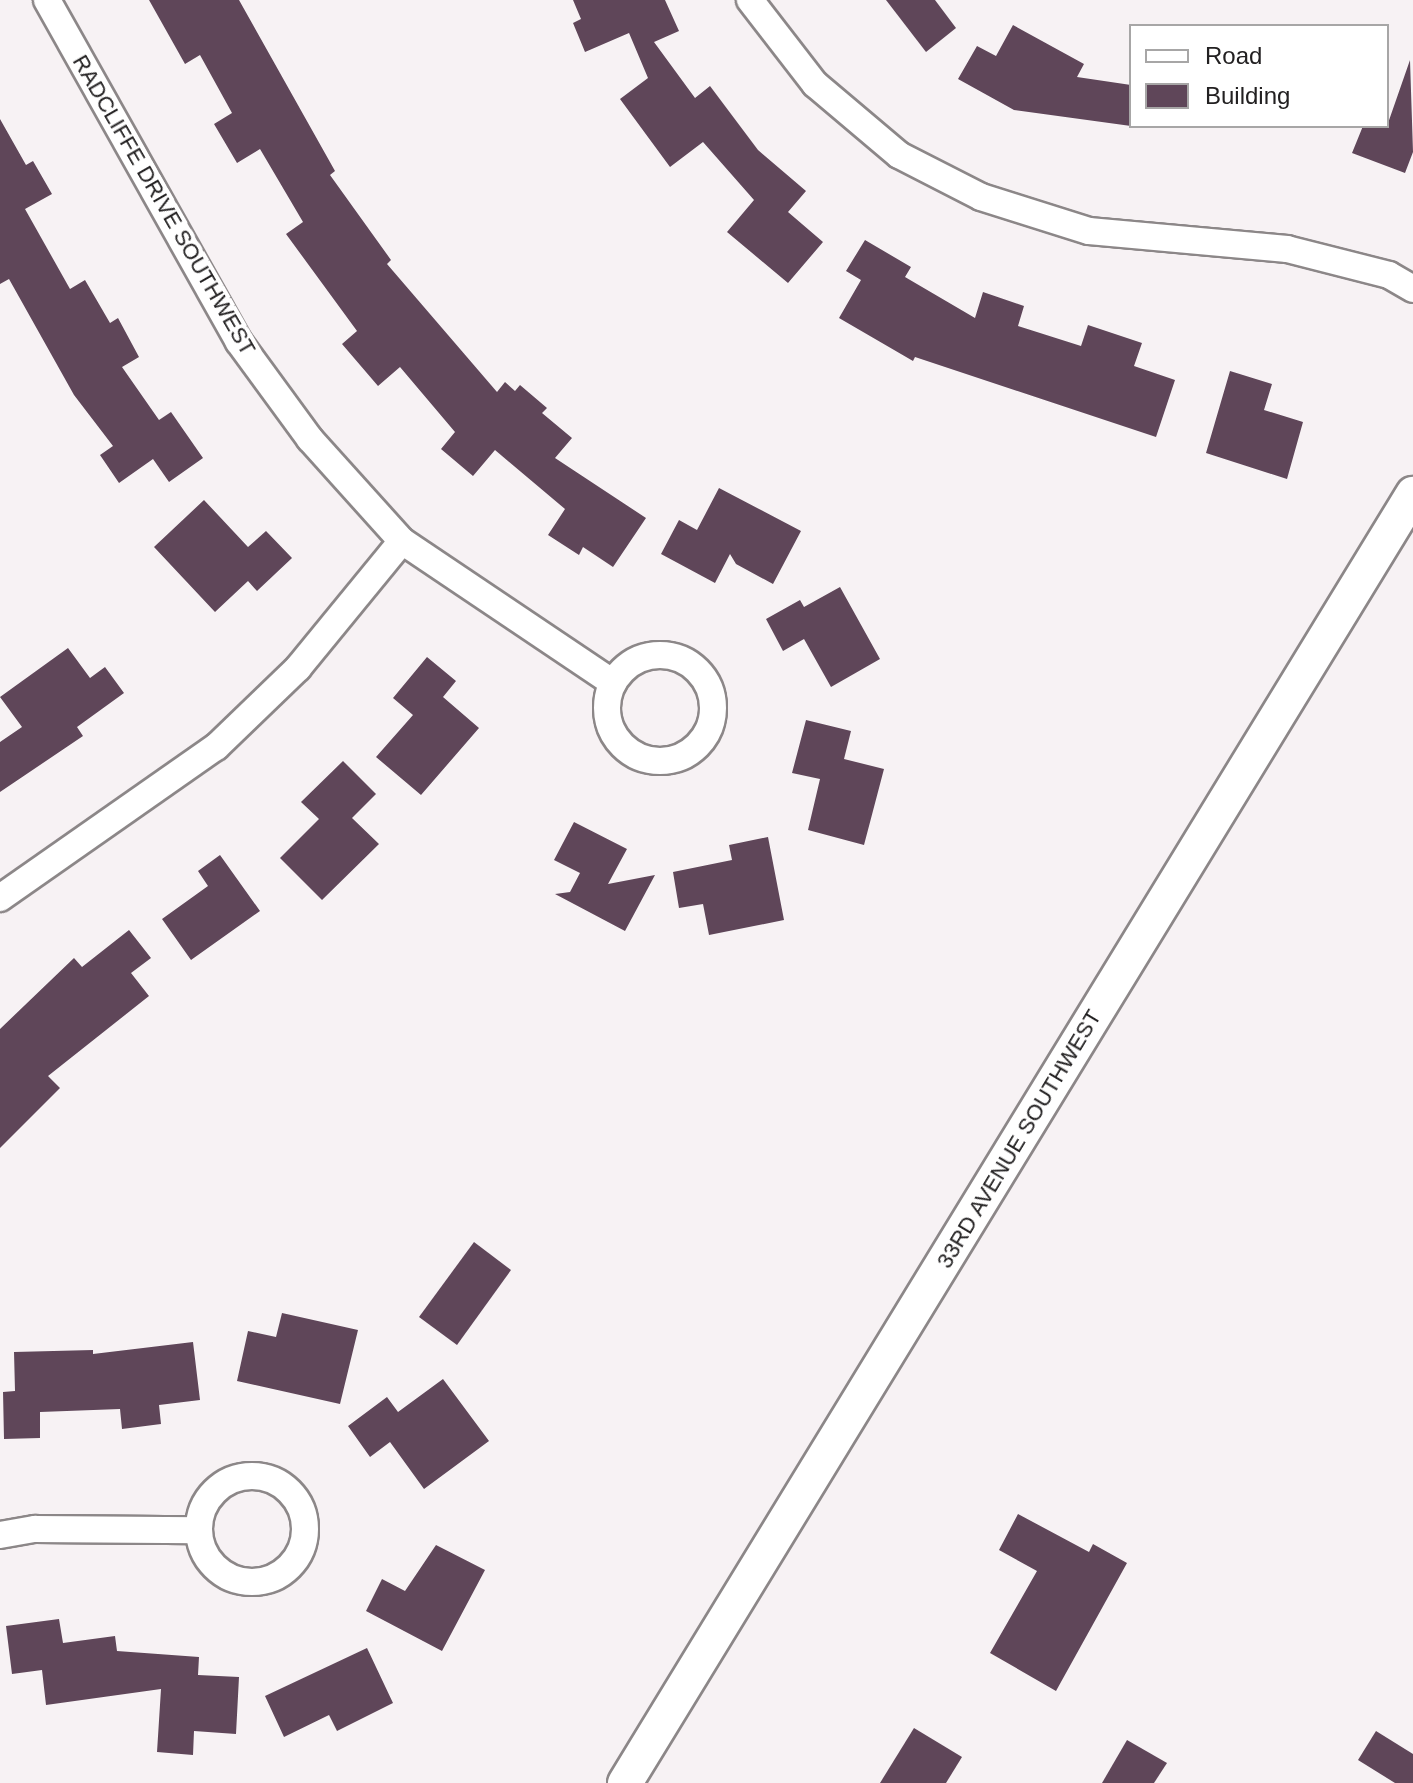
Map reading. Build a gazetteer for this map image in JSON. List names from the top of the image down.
{
  "streets": {
    "street": ["RADCLIFFE DRIVE SOUTHWEST", "33RD AVENUE SOUTHWEST"]
  },
  "legend": ["Road", "Building"]
}
